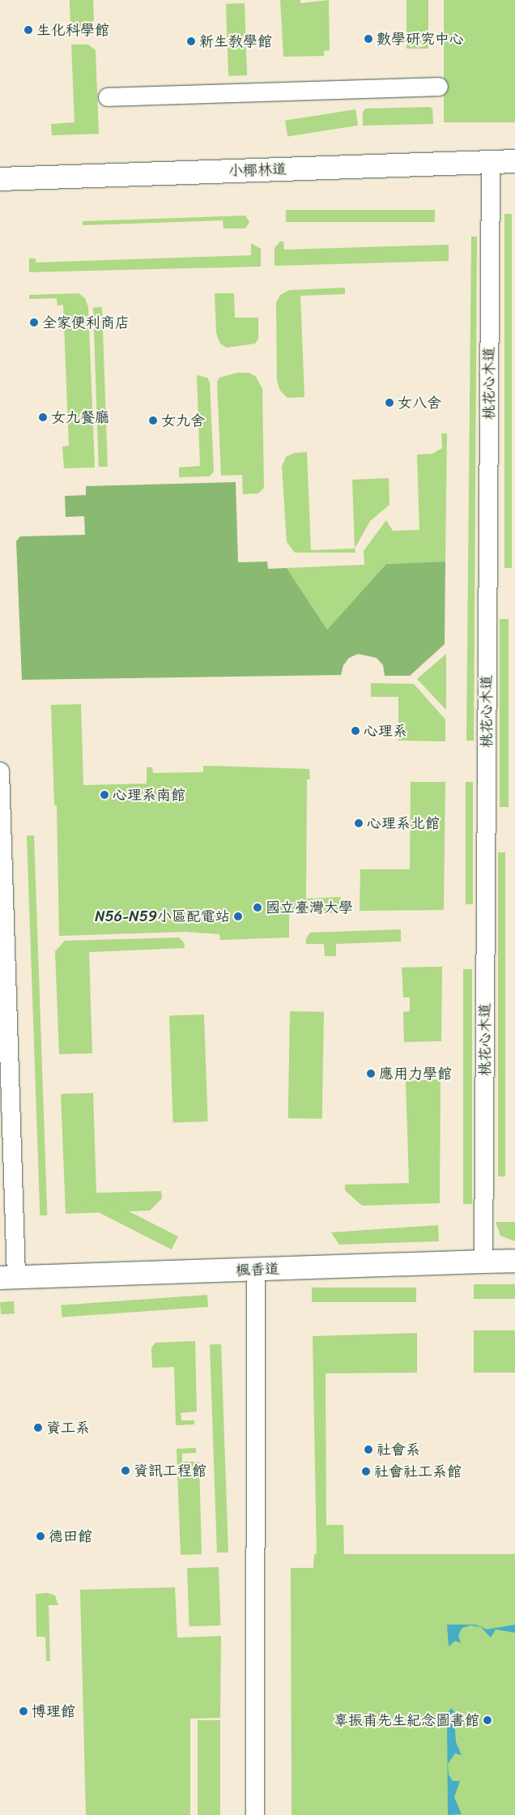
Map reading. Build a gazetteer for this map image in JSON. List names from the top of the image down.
{
  "streets": {
    "street": ["小椰林道", "楓香道"],
    "lane": ["桃花心木道"]
  },
  "crossings": [
    ["小椰林道", "桃花心木道"],
    ["桃花心木道", "楓香道"]
  ],
  "places": [
    "生化科學館",
    "數學研究中心",
    "新生教學館",
    "全家便利商店",
    "女八舍",
    "女九餐廳",
    "女九舍",
    "心理系",
    "心理系南館",
    "心理系北館",
    "國立臺灣大學",
    "N56-N59小區配電站",
    "應用力學館",
    "資工系",
    "社會系",
    "資訊工程館",
    "社會社工系館",
    "德田館",
    "博理館",
    "辜振甫先生紀念圖書館"
  ]
}
